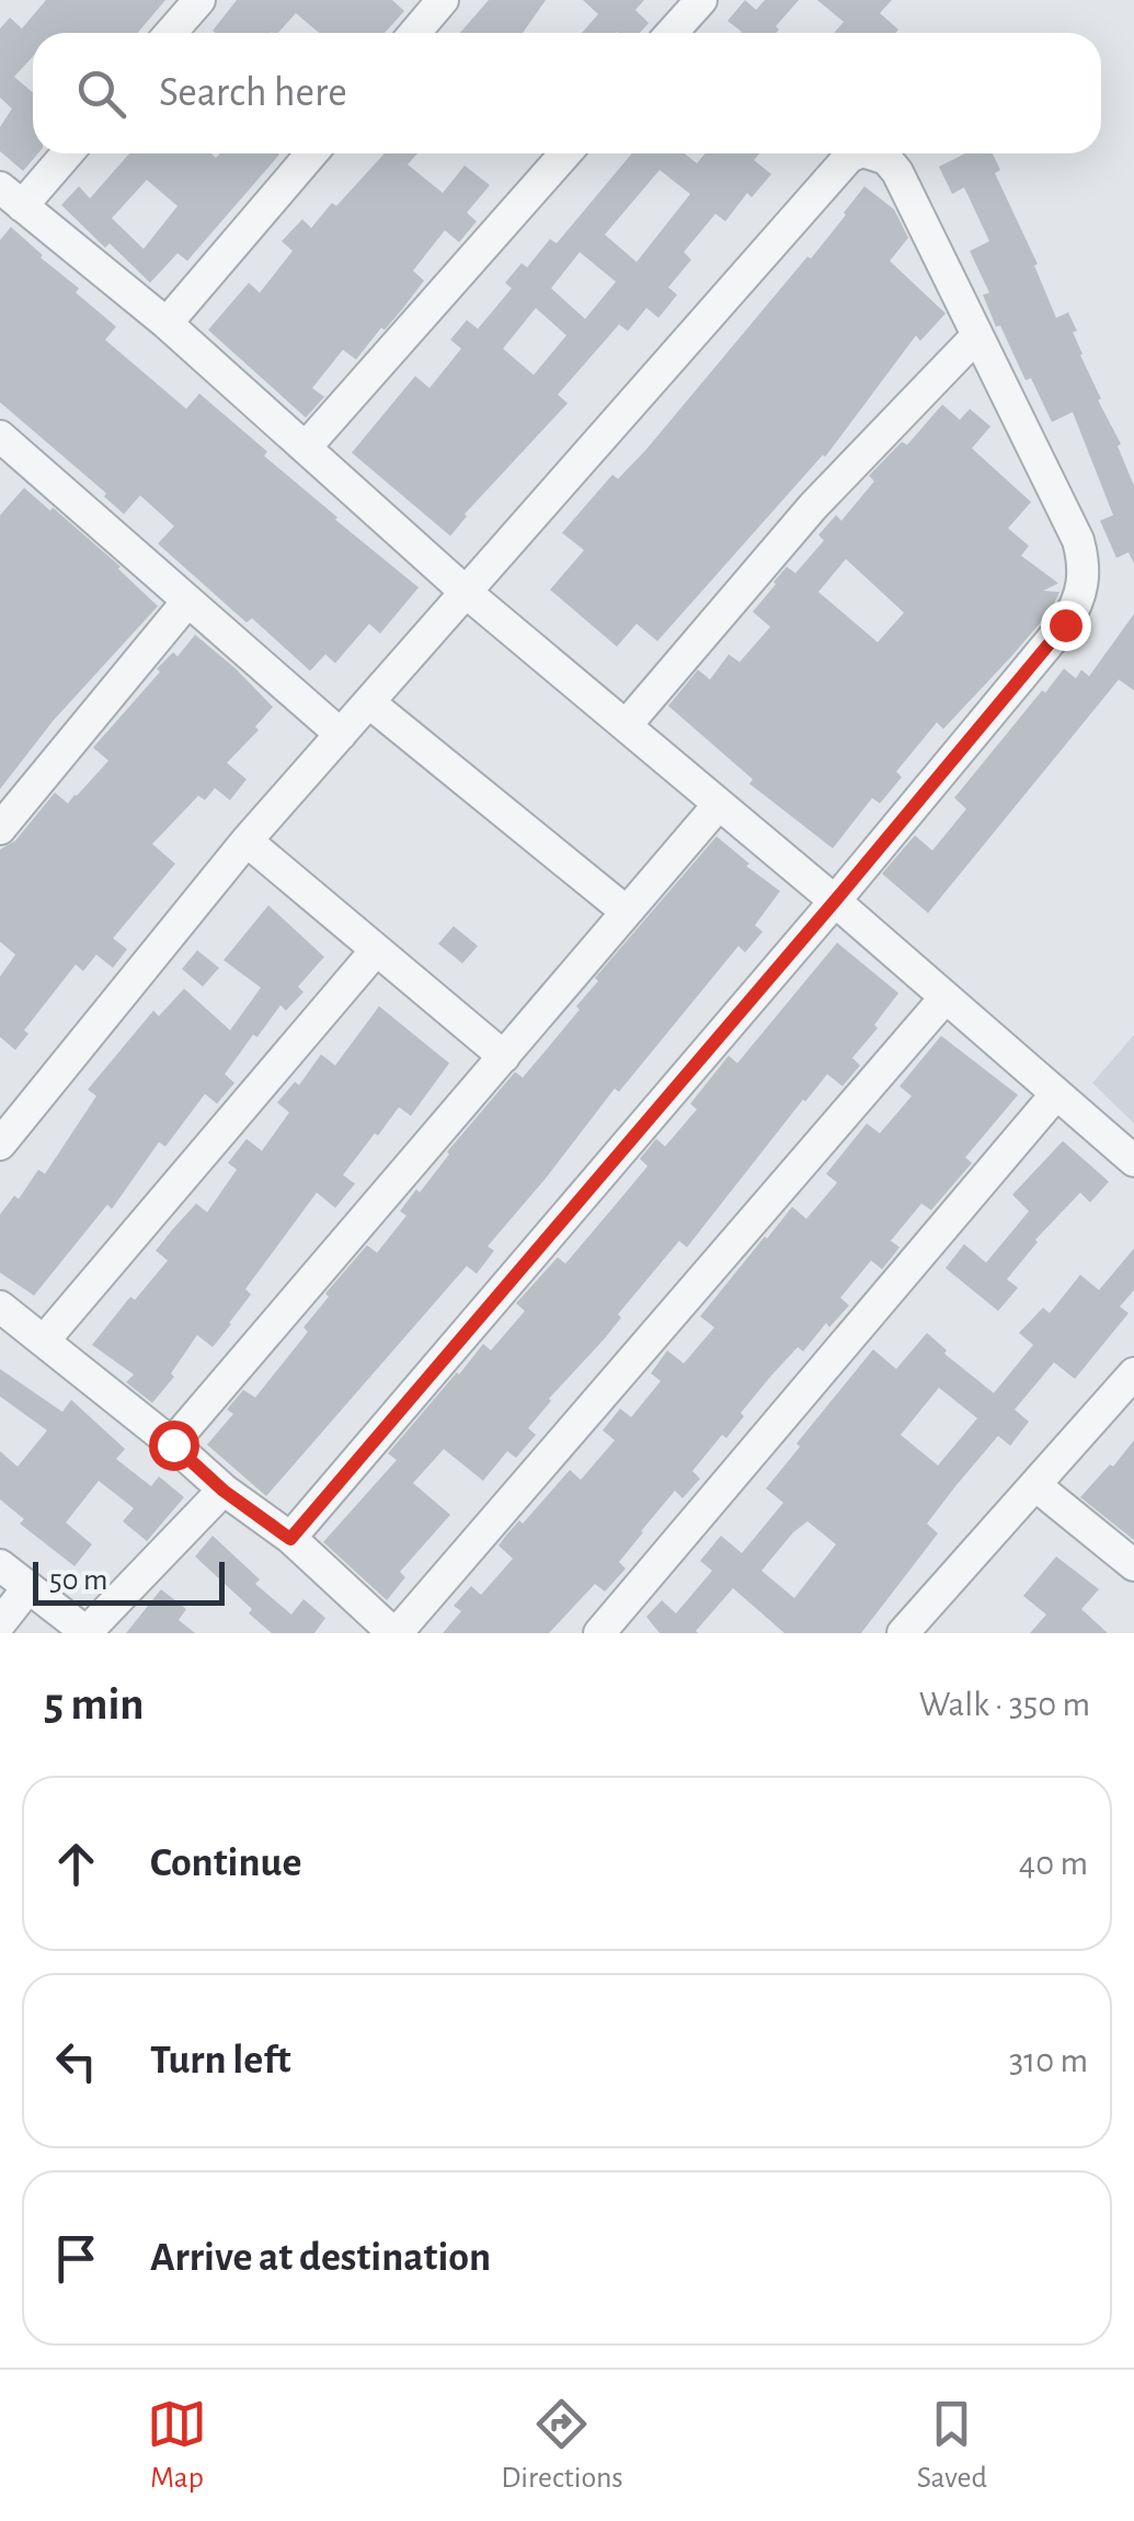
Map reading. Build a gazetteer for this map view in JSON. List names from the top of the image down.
{
  "scale_bar": "50 m",
  "page": {
    "search": "Search here",
    "scale": "50 m",
    "heading": ["5 min", "Walk · 350 m"],
    "list": [
      ["Continue", "40 m"],
      ["Turn left", "310 m"],
      "Arrive at destination"
    ],
    "nav": ["Map", "Directions", "Saved"]
  }
}
